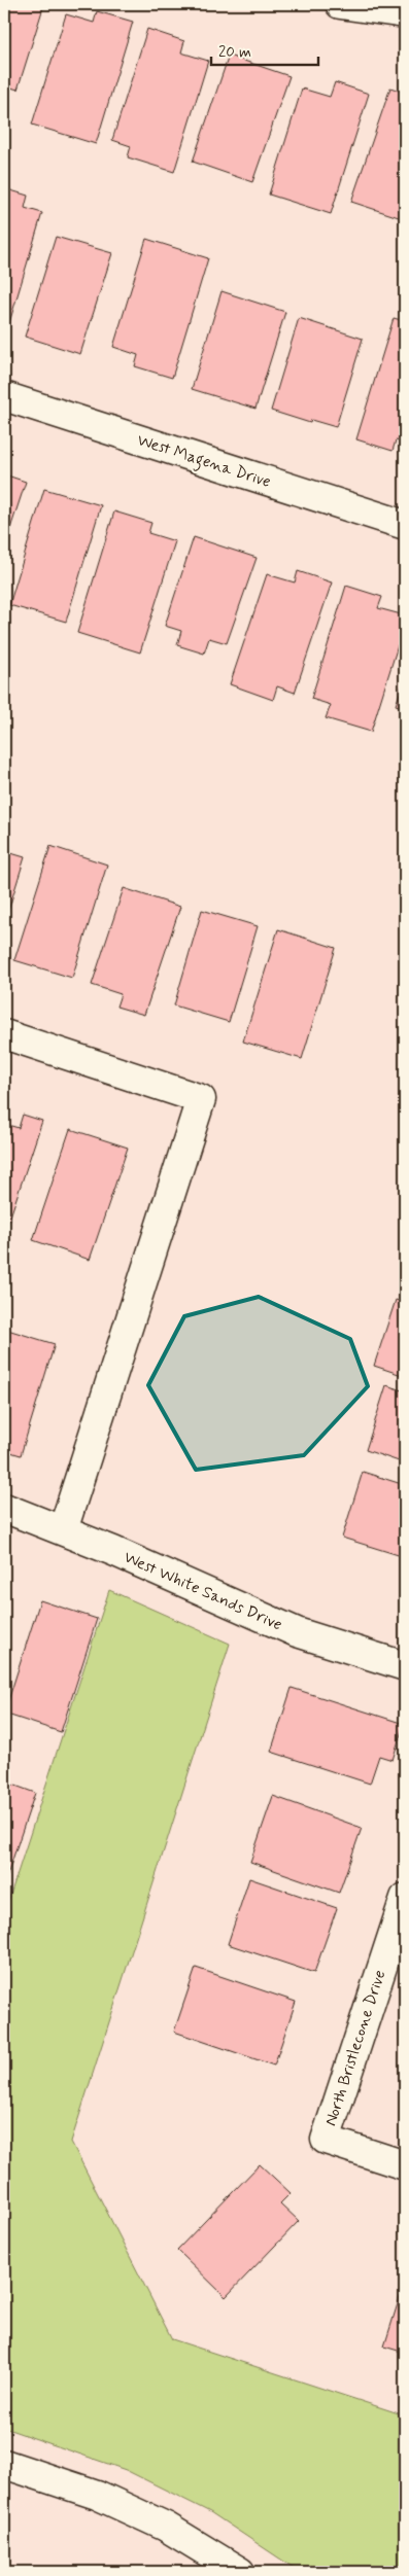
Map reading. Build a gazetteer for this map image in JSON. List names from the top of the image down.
{
  "streets": {
    "street": ["West Magena Drive", "West White Sands Drive", "North Bristlecone Drive"]
  },
  "scale_bar": "20 m"
}
